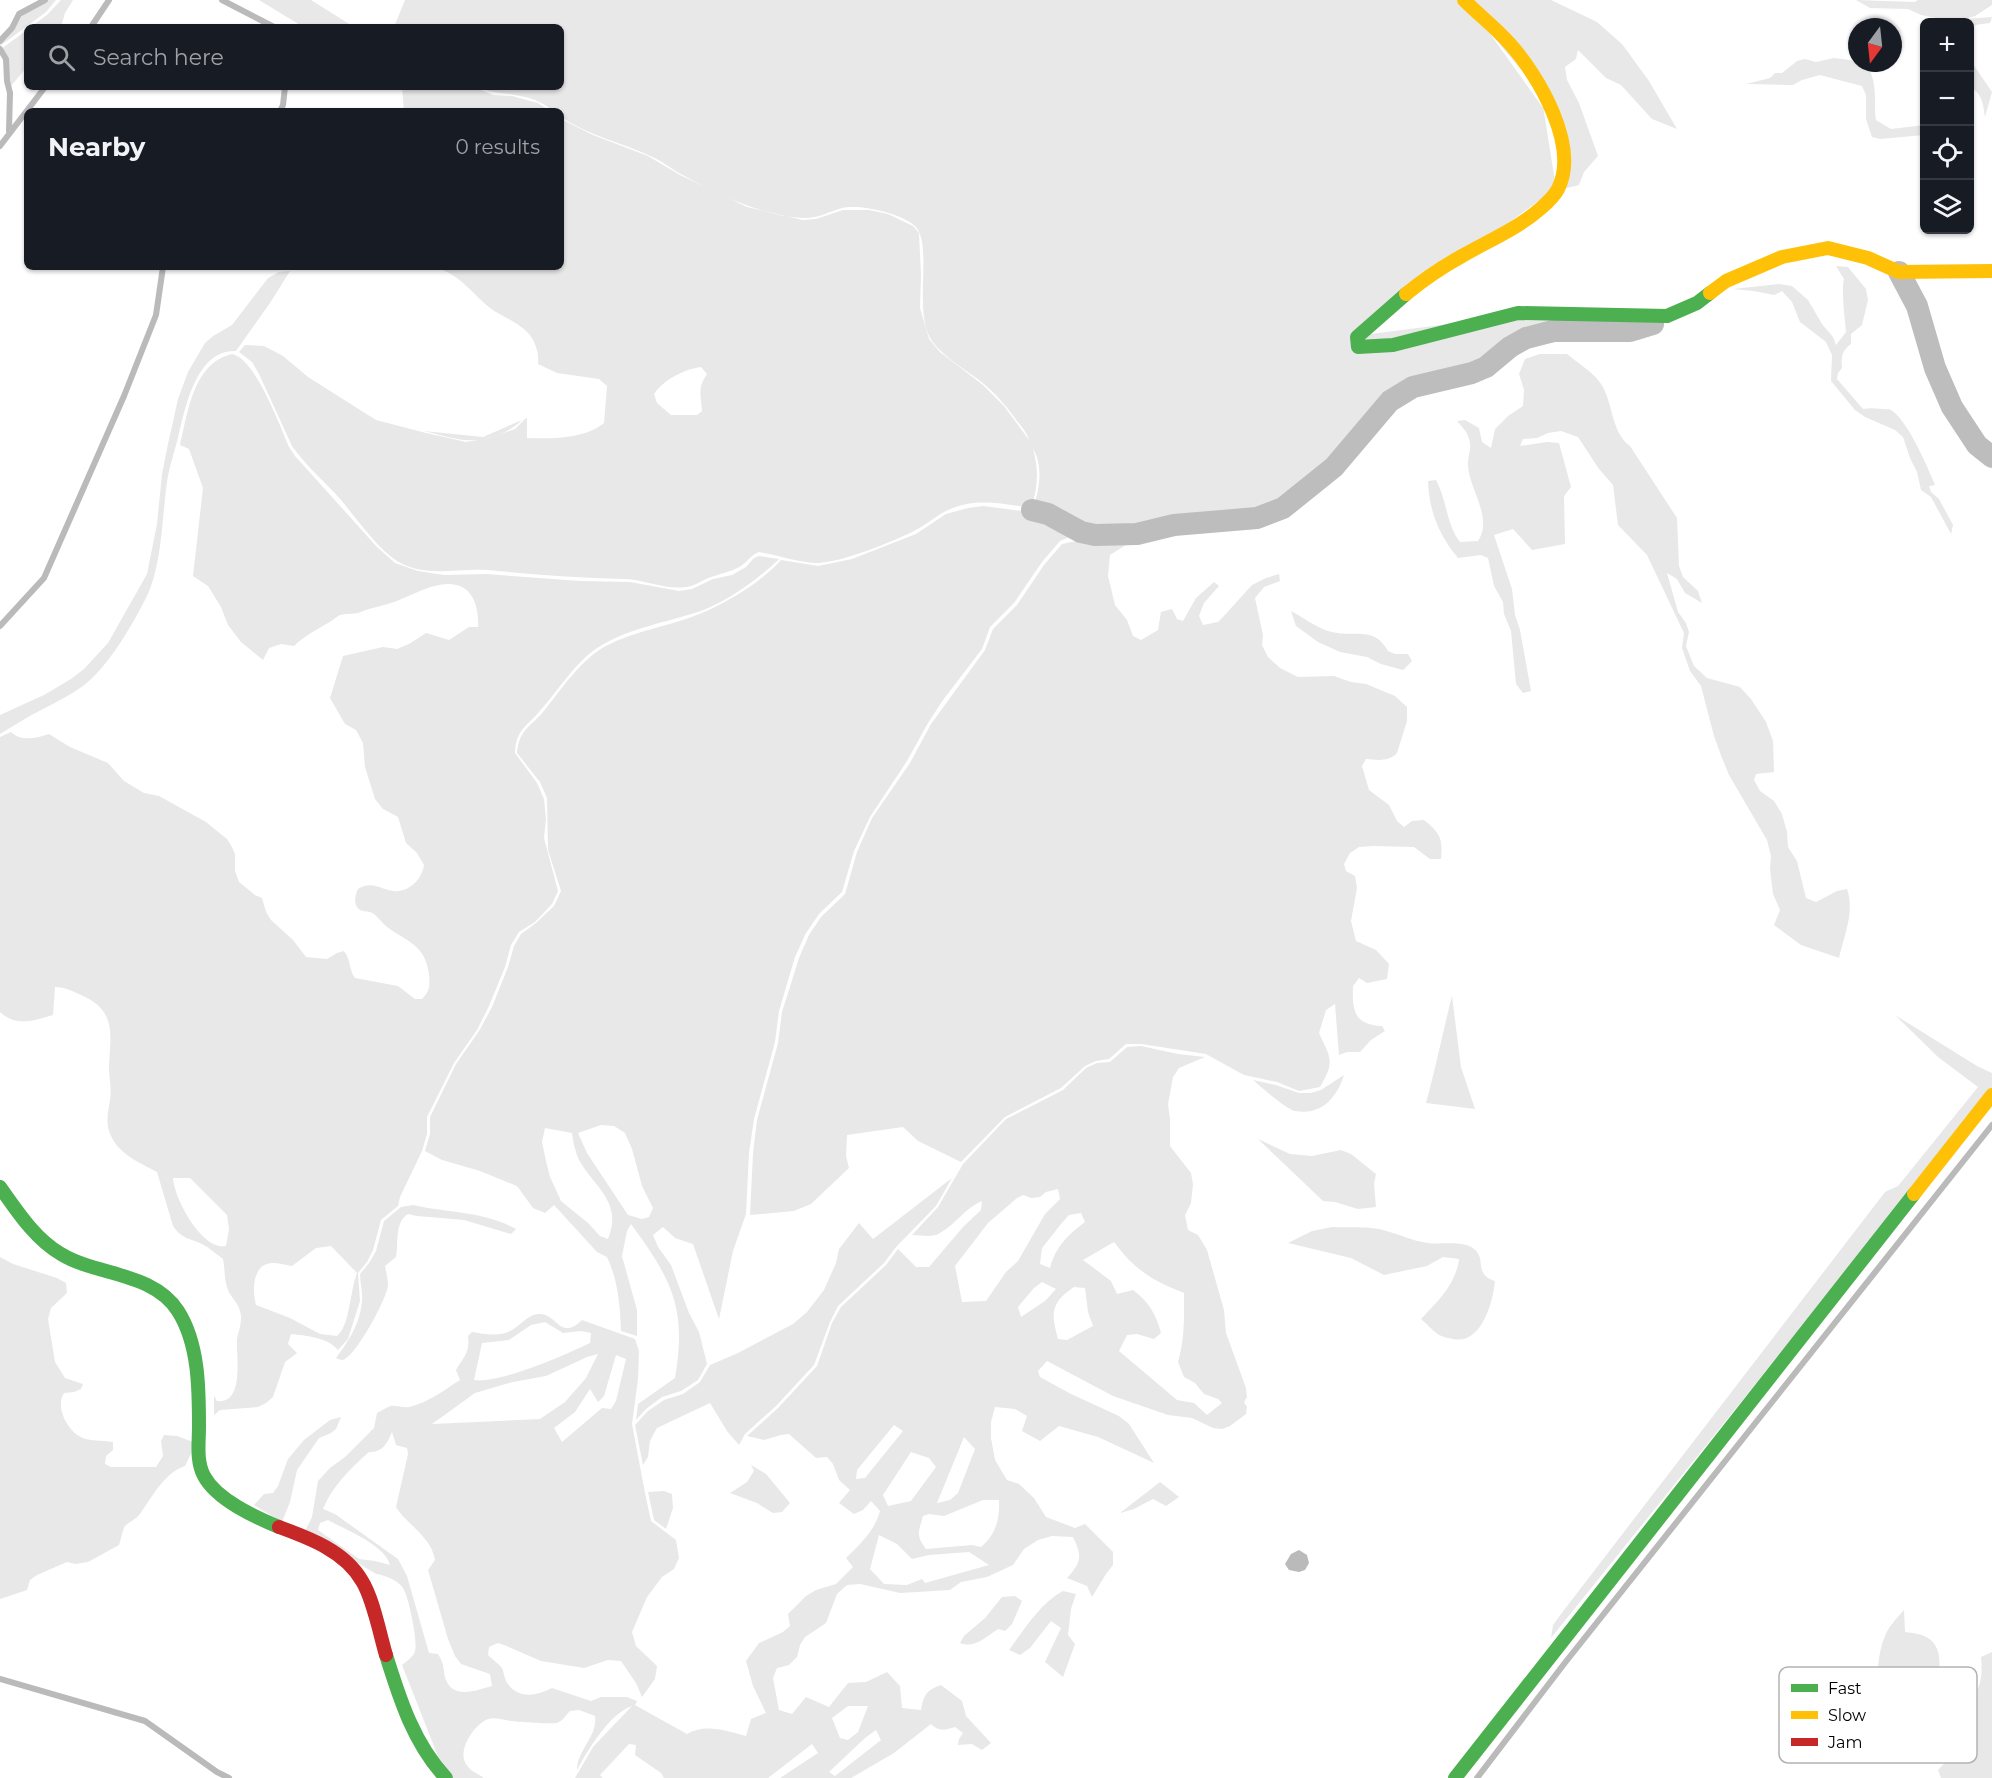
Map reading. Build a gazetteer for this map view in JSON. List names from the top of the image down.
{
  "legend": ["Fast", "Slow", "Jam"],
  "north": "bottom",
  "page": {
    "map_buttons": ["+", "−"],
    "search": "Search here",
    "heading": ["Nearby", "0 results"]
  }
}
